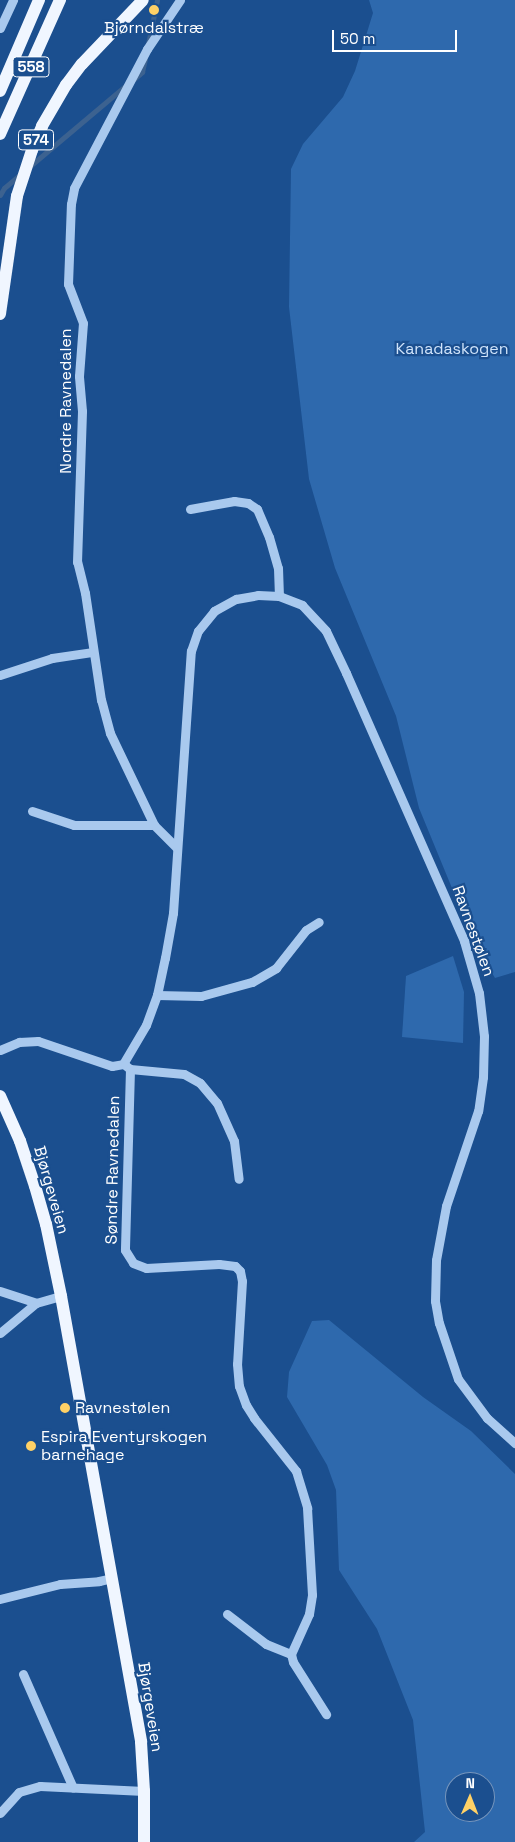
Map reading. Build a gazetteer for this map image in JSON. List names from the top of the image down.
{
  "streets": {
    "main road": ["558", "574", "Bjørgeveien"],
    "street": ["Nordre Ravnedalen", "Ravnestølen", "Søndre Ravnedalen"]
  },
  "crossings": [
    ["Nordre Ravnedalen", "Ravnestølen"],
    ["Ravnestølen", "Søndre Ravnedalen"]
  ],
  "parks": ["Kanadaskogen"],
  "places": ["Bjørndalstræ", "Ravnestølen", "Espira Eventyrskogen barnehage"],
  "scale_bar": "50 m",
  "north": "top"
}
